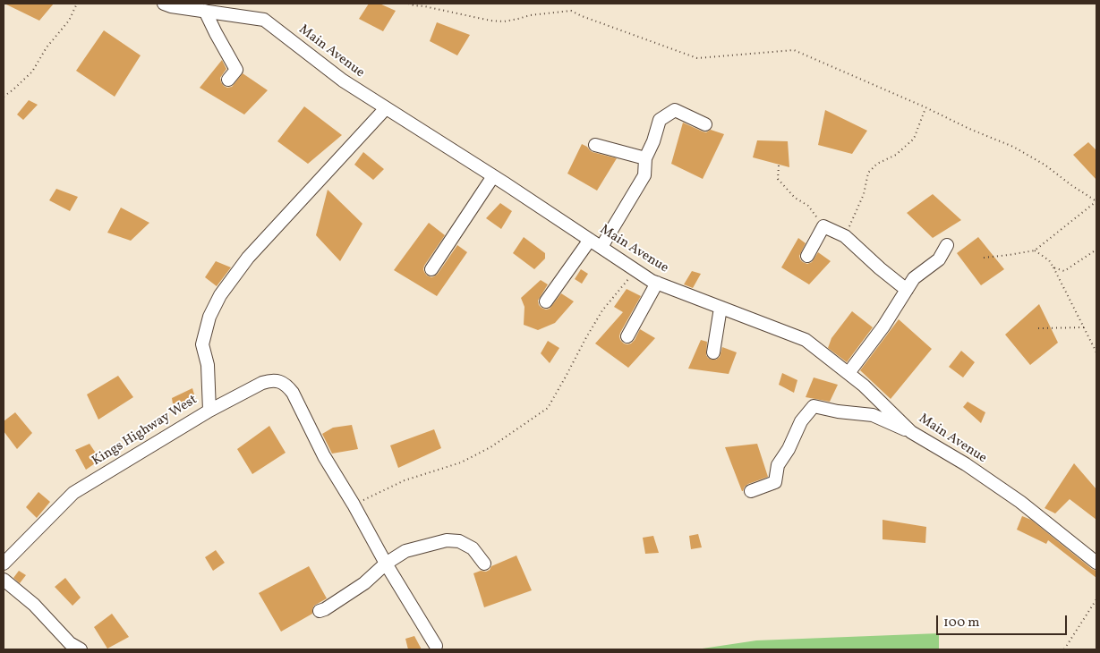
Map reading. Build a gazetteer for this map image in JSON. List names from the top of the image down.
{
  "streets": {
    "street": ["Main Avenue", "Kings Highway West"]
  },
  "crossings": [
    ["Main Avenue", "Kings Highway West"]
  ],
  "scale_bar": "100 m"
}
